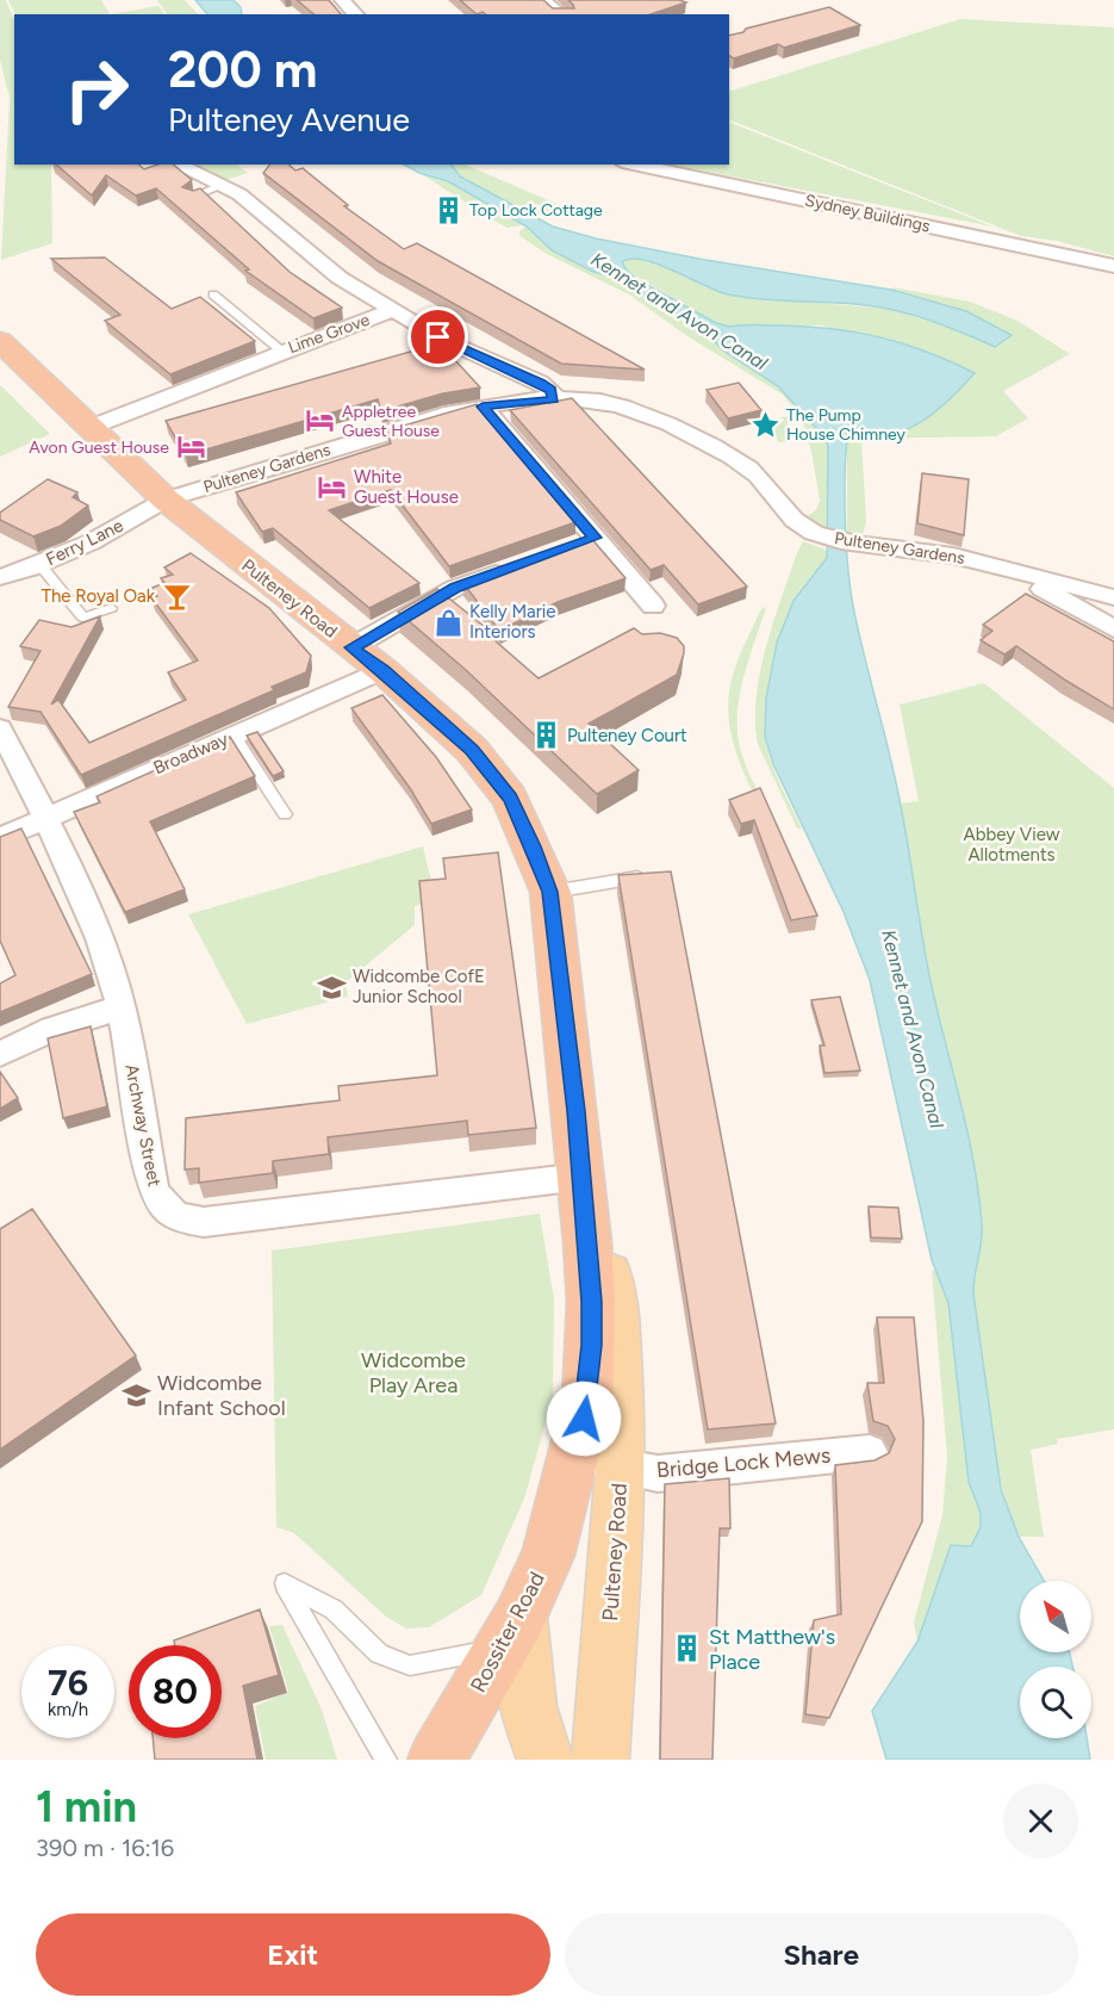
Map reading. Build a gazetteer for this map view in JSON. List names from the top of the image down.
{
  "streets": {
    "highway": ["Pulteney Road", "Rossiter Road"],
    "street": [
      "Sydney Buildings",
      "Lime Grove",
      "Pulteney Gardens",
      "Ferry Lane",
      "Broadway",
      "Archway Street",
      "Bridge Lock Mews"
    ]
  },
  "crossings": [
    ["Lime Grove", "Pulteney Gardens"],
    ["Lime Grove", "Pulteney Road"],
    ["Pulteney Gardens", "Ferry Lane"],
    ["Pulteney Gardens", "Pulteney Road"],
    ["Ferry Lane", "Pulteney Road"],
    ["Pulteney Road", "Broadway"],
    ["Pulteney Road", "Archway Street"],
    ["Pulteney Road", "Bridge Lock Mews"],
    ["Pulteney Road", "Rossiter Road"],
    ["Broadway", "Archway Street"],
    ["Bridge Lock Mews", "Rossiter Road"]
  ],
  "water": ["Kennet and Avon Canal"],
  "parks": ["Abbey View Allotments", "Widcombe Play Area"],
  "places": {
    "building": ["Top Lock Cottage", "Pulteney Court", "St Matthew's Place"],
    "hotel": ["Appletree Guest House", "Avon Guest House", "White Guest House"],
    "place": ["The Pump House Chimney"],
    "bar": ["The Royal Oak"],
    "shop": ["Kelly Marie Interiors"],
    "school or university": ["Widcombe CofE Junior School", "Widcombe Infant School"]
  },
  "north": "top left",
  "page": {
    "turn": ["200 m", "Pulteney Avenue"],
    "speed": "76 km/h",
    "limit": "80",
    "heading": ["1 min", "390 m · 16:16"],
    "buttons": ["Exit", "Share"]
  }
}
